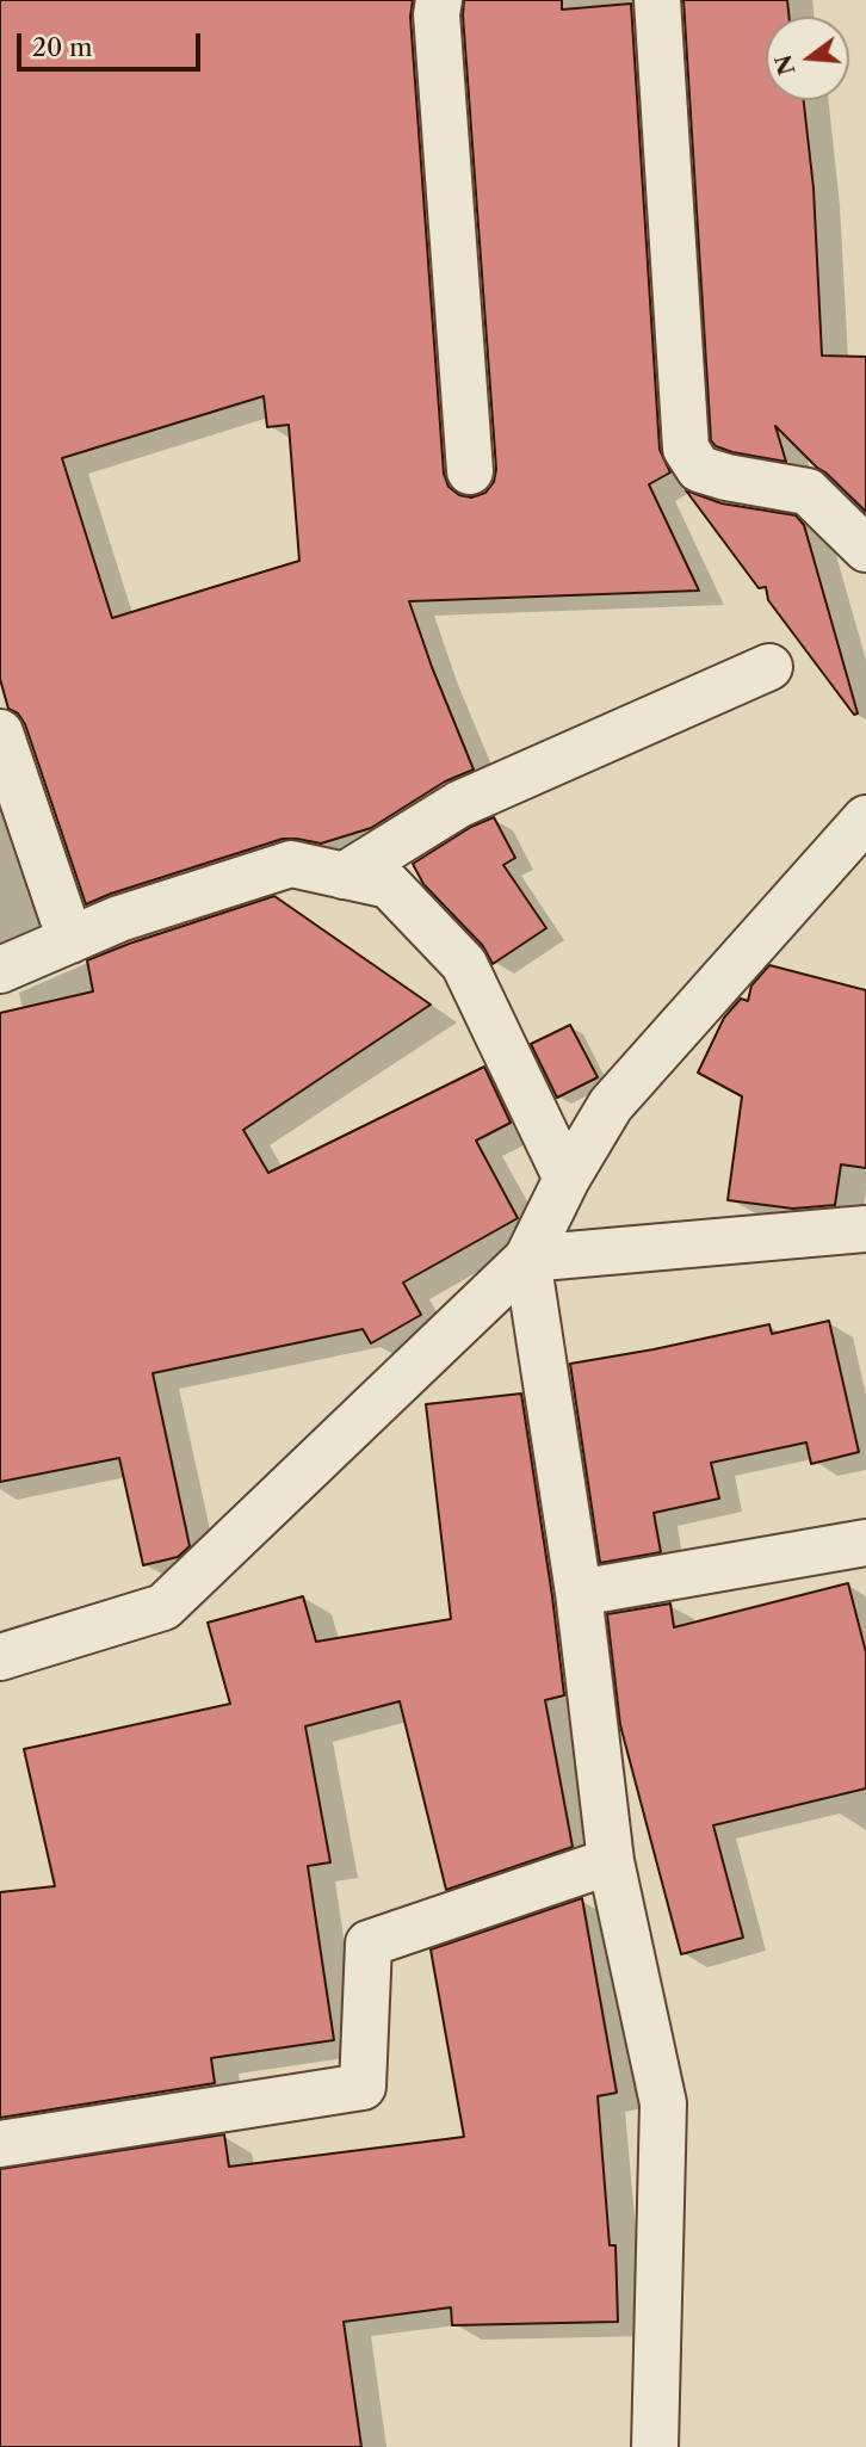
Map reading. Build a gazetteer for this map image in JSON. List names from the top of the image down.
{
  "scale_bar": "20 m",
  "north": "left"
}
